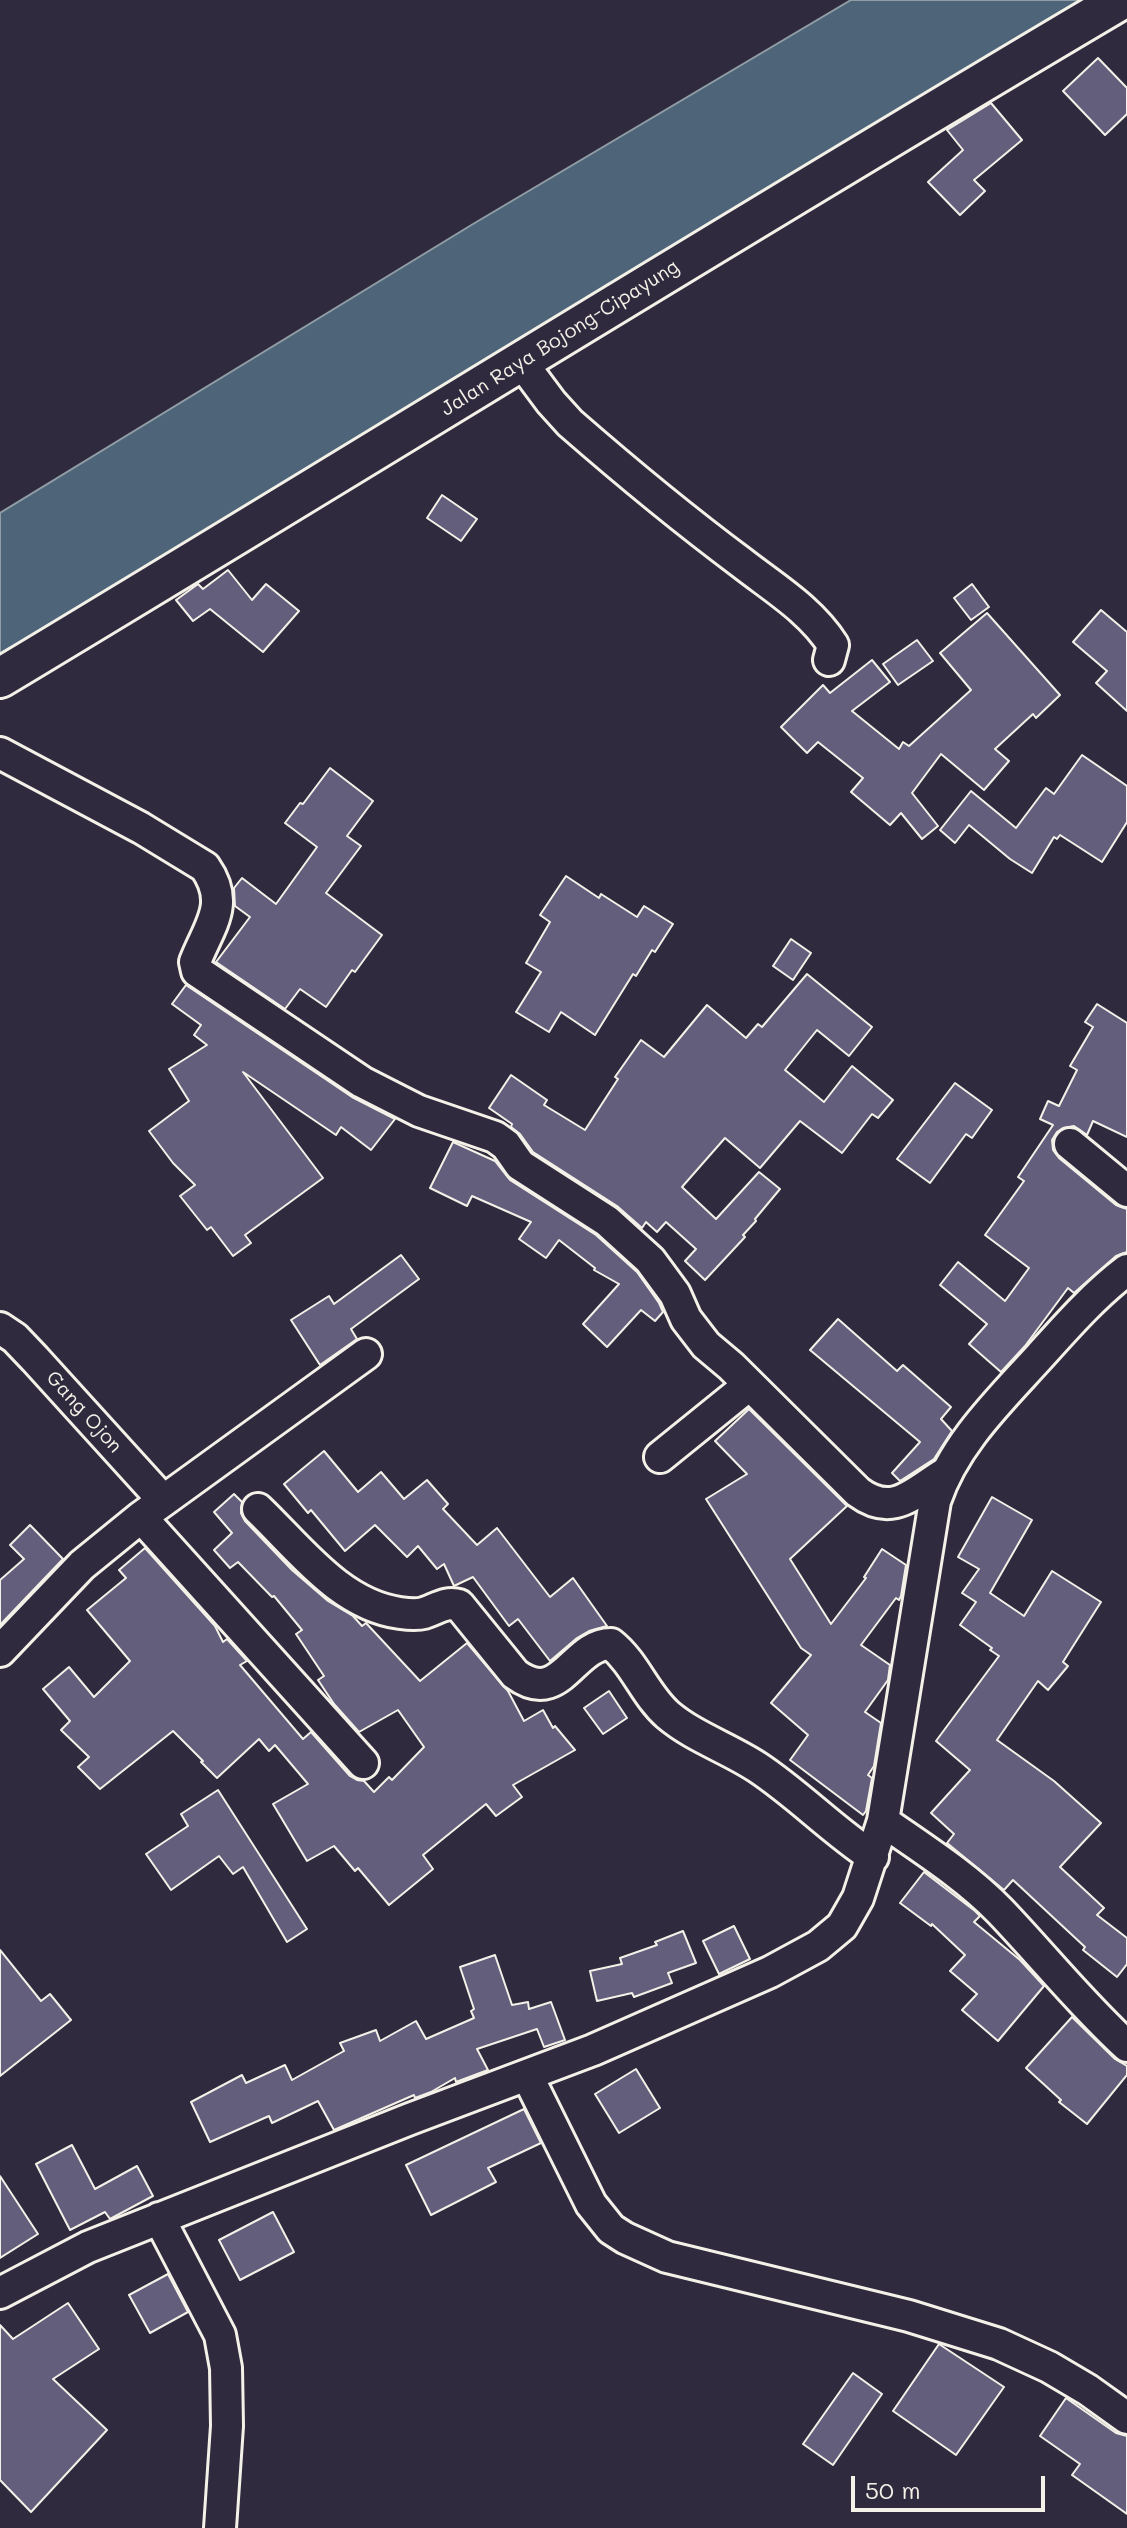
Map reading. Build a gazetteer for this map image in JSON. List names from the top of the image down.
{
  "streets": {
    "street": ["Jalan Raya Bojong-Cipayung", "Gang Ojon"]
  },
  "scale_bar": "50 m"
}
